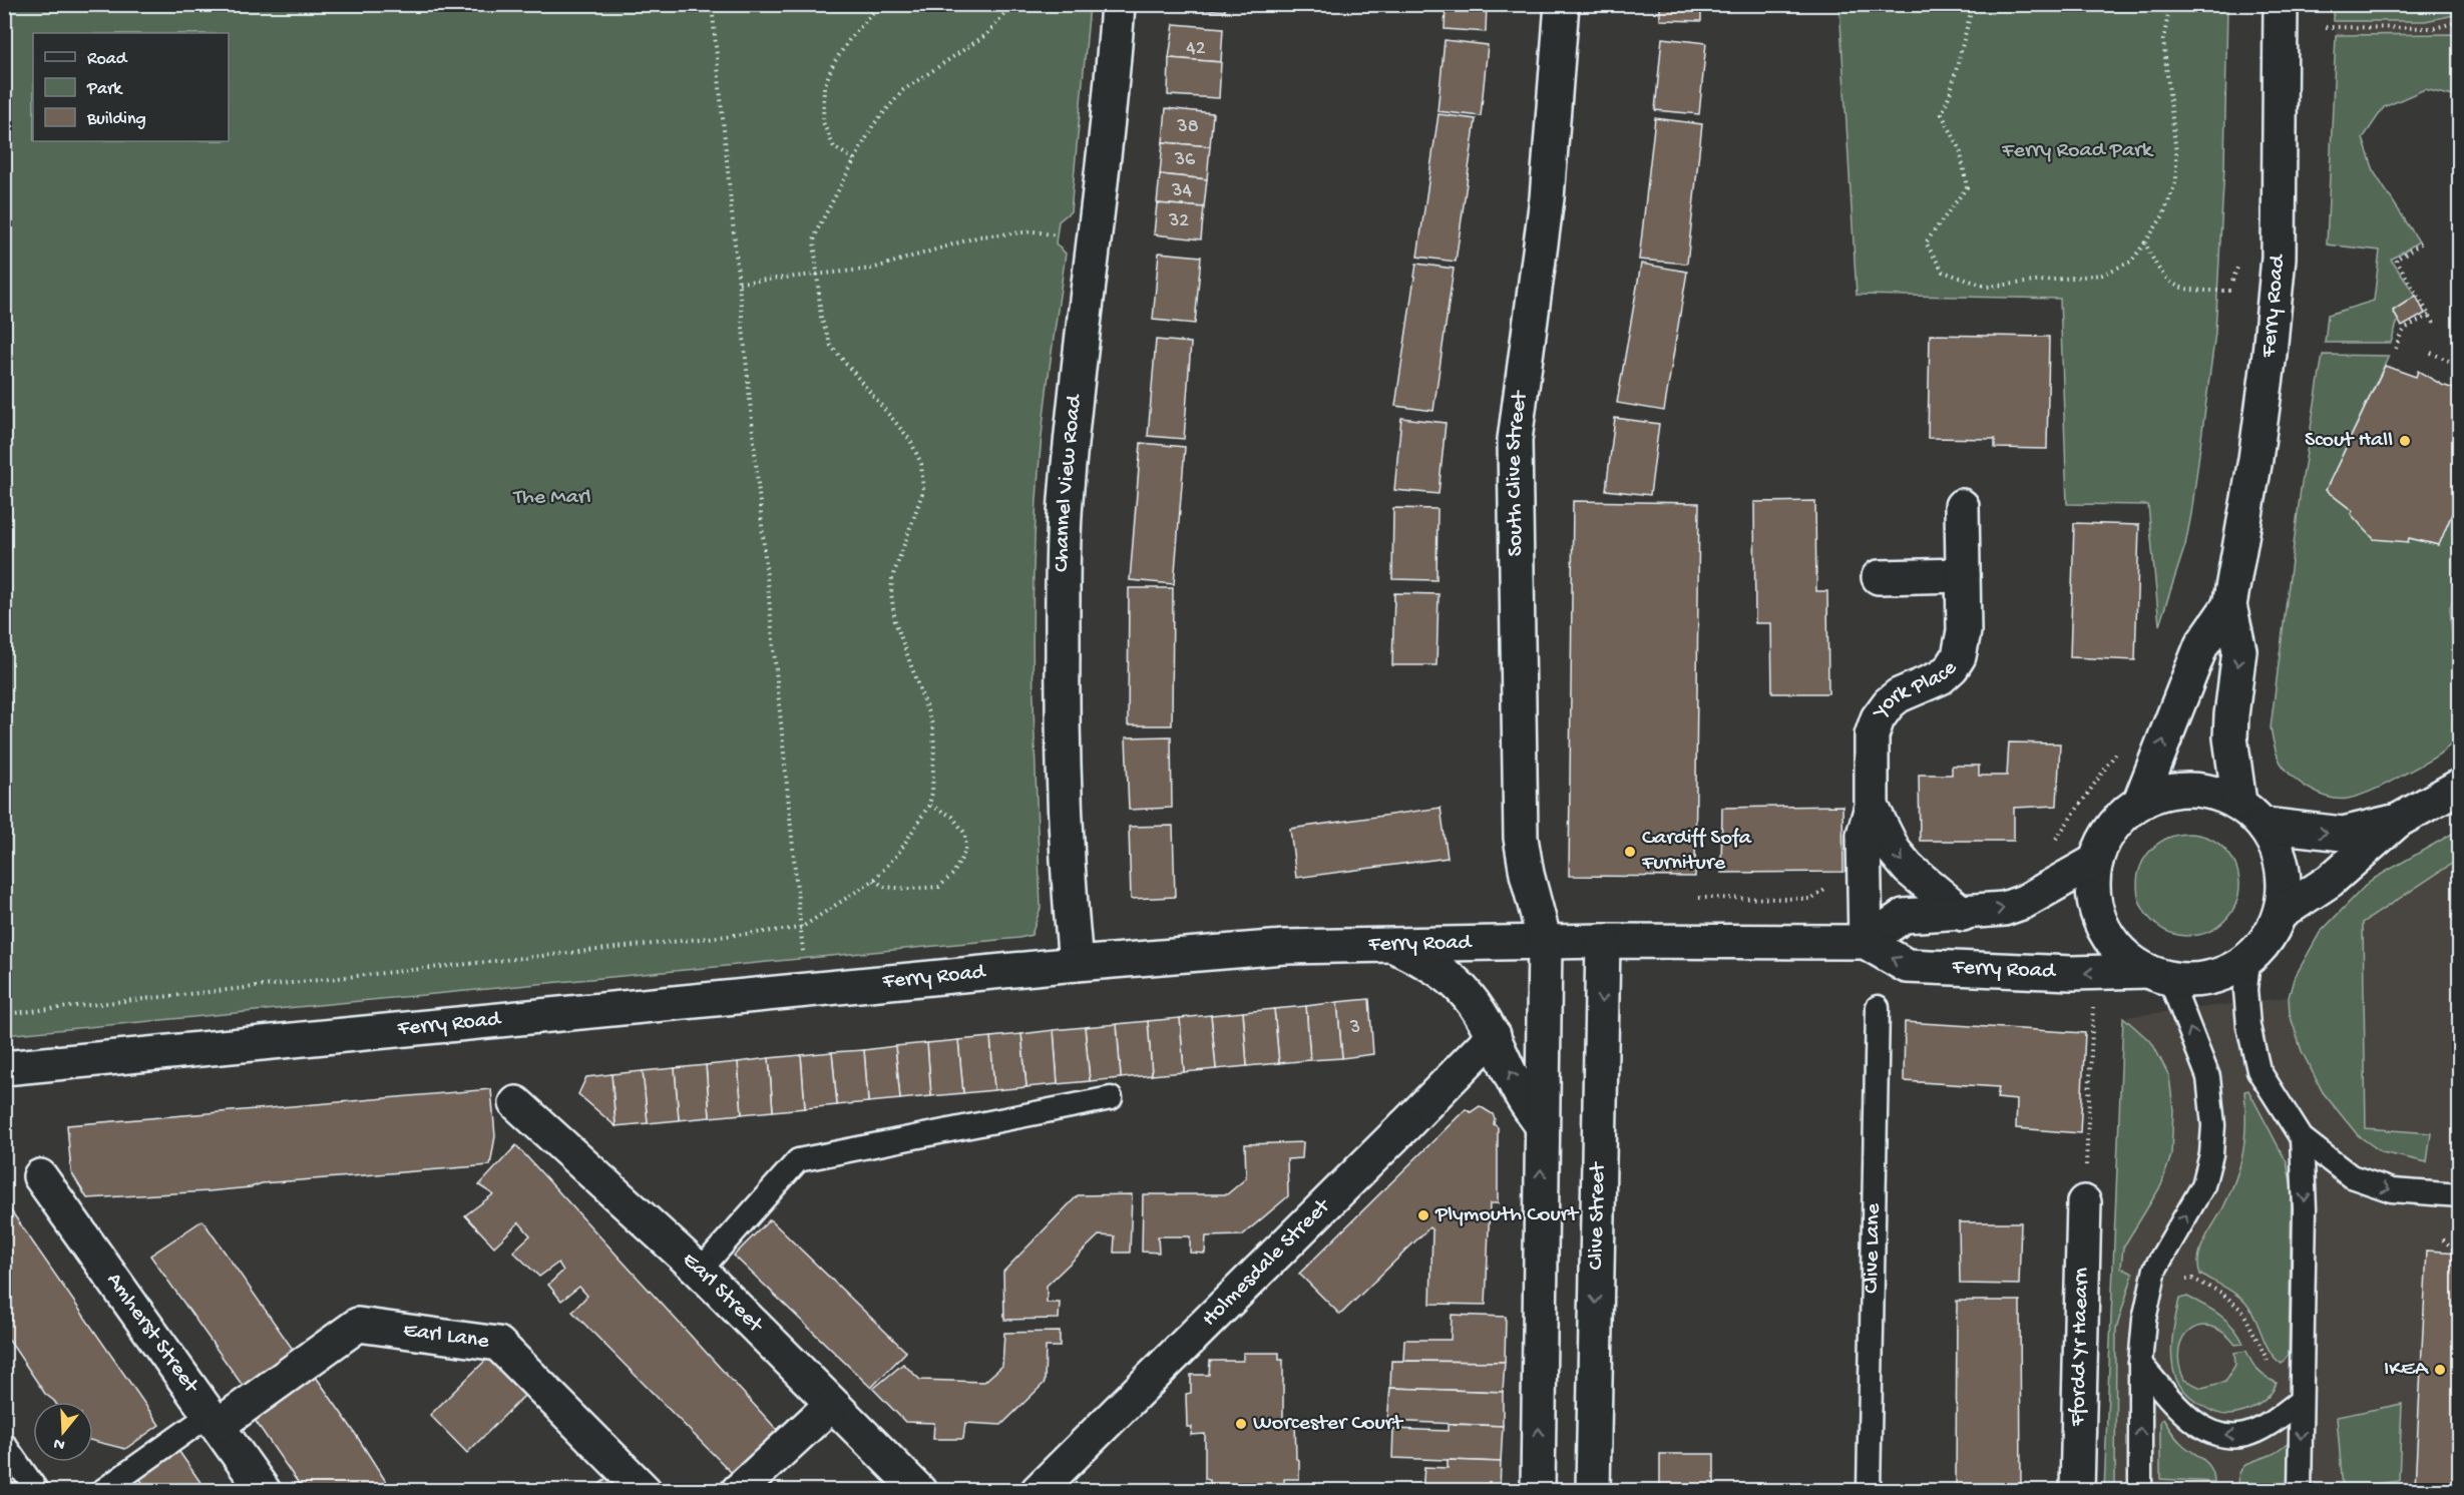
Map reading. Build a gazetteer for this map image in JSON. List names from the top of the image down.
{
  "streets": {
    "street": [
      "Ferry Road",
      "South Clive Street",
      "Channel View Road",
      "York Place",
      "Clive Street",
      "Holmesdale Street",
      "Earl Street",
      "Amherst Street",
      "Earl Lane",
      "Ffordd Yr Haearn"
    ],
    "lane": ["Clive Lane"]
  },
  "crossings": [
    ["Ferry Road", "South Clive Street"],
    ["Ferry Road", "Channel View Road"],
    ["Ferry Road", "York Place"],
    ["Ferry Road", "Clive Street"],
    ["Amherst Street", "Earl Lane"]
  ],
  "parks": ["Ferry Road Park", "The Marl"],
  "places": [
    "Scout Hall",
    "Cardiff Sofa Furniture",
    "Plymouth Court",
    "IKEA",
    "Worcester Court"
  ],
  "house_numbers": [
    "42",
    "38",
    "36",
    "34",
    "32",
    "3"
  ],
  "legend": ["Road", "Park", "Building"],
  "north": "bottom"
}
